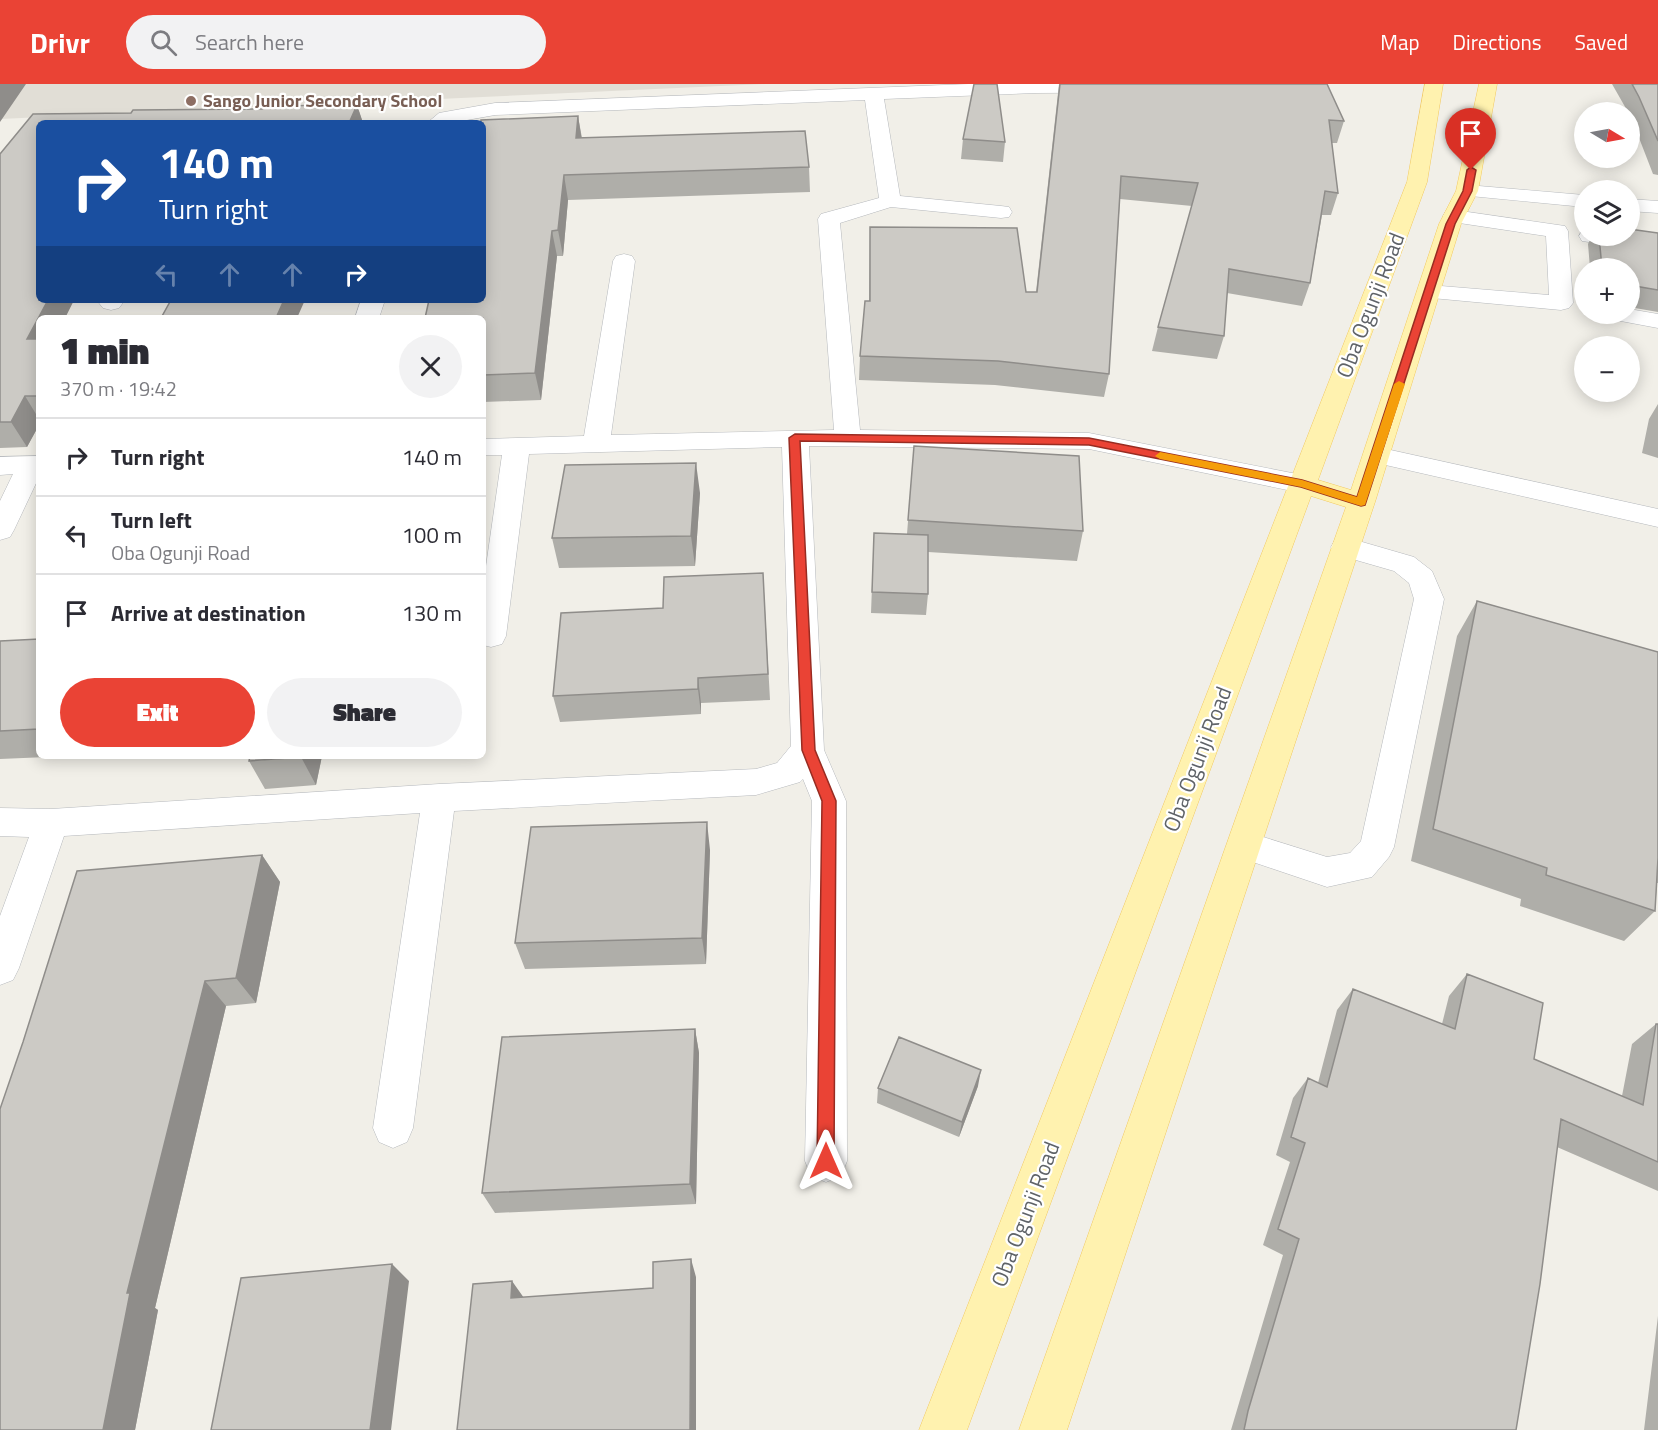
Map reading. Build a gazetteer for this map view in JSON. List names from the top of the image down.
{
  "streets": {
    "main road": ["Oba Ogunji Road"]
  },
  "places": ["Sango Junior Secondary School"],
  "north": "right",
  "page": {
    "header": "Drivr",
    "search": "Search here",
    "nav": ["Map", "Directions", "Saved"],
    "map_buttons": ["+", "−"],
    "turn": ["140 m", "Turn right"],
    "heading": ["1 min", "370 m · 19:42"],
    "list": [
      {
        "name": "Turn right",
        "value": "140 m"
      },
      {
        "name": "Turn left",
        "note": "Oba Ogunji Road",
        "value": "100 m"
      },
      {
        "name": "Arrive at destination",
        "value": "130 m"
      }
    ],
    "buttons": ["Exit", "Share"]
  }
}
